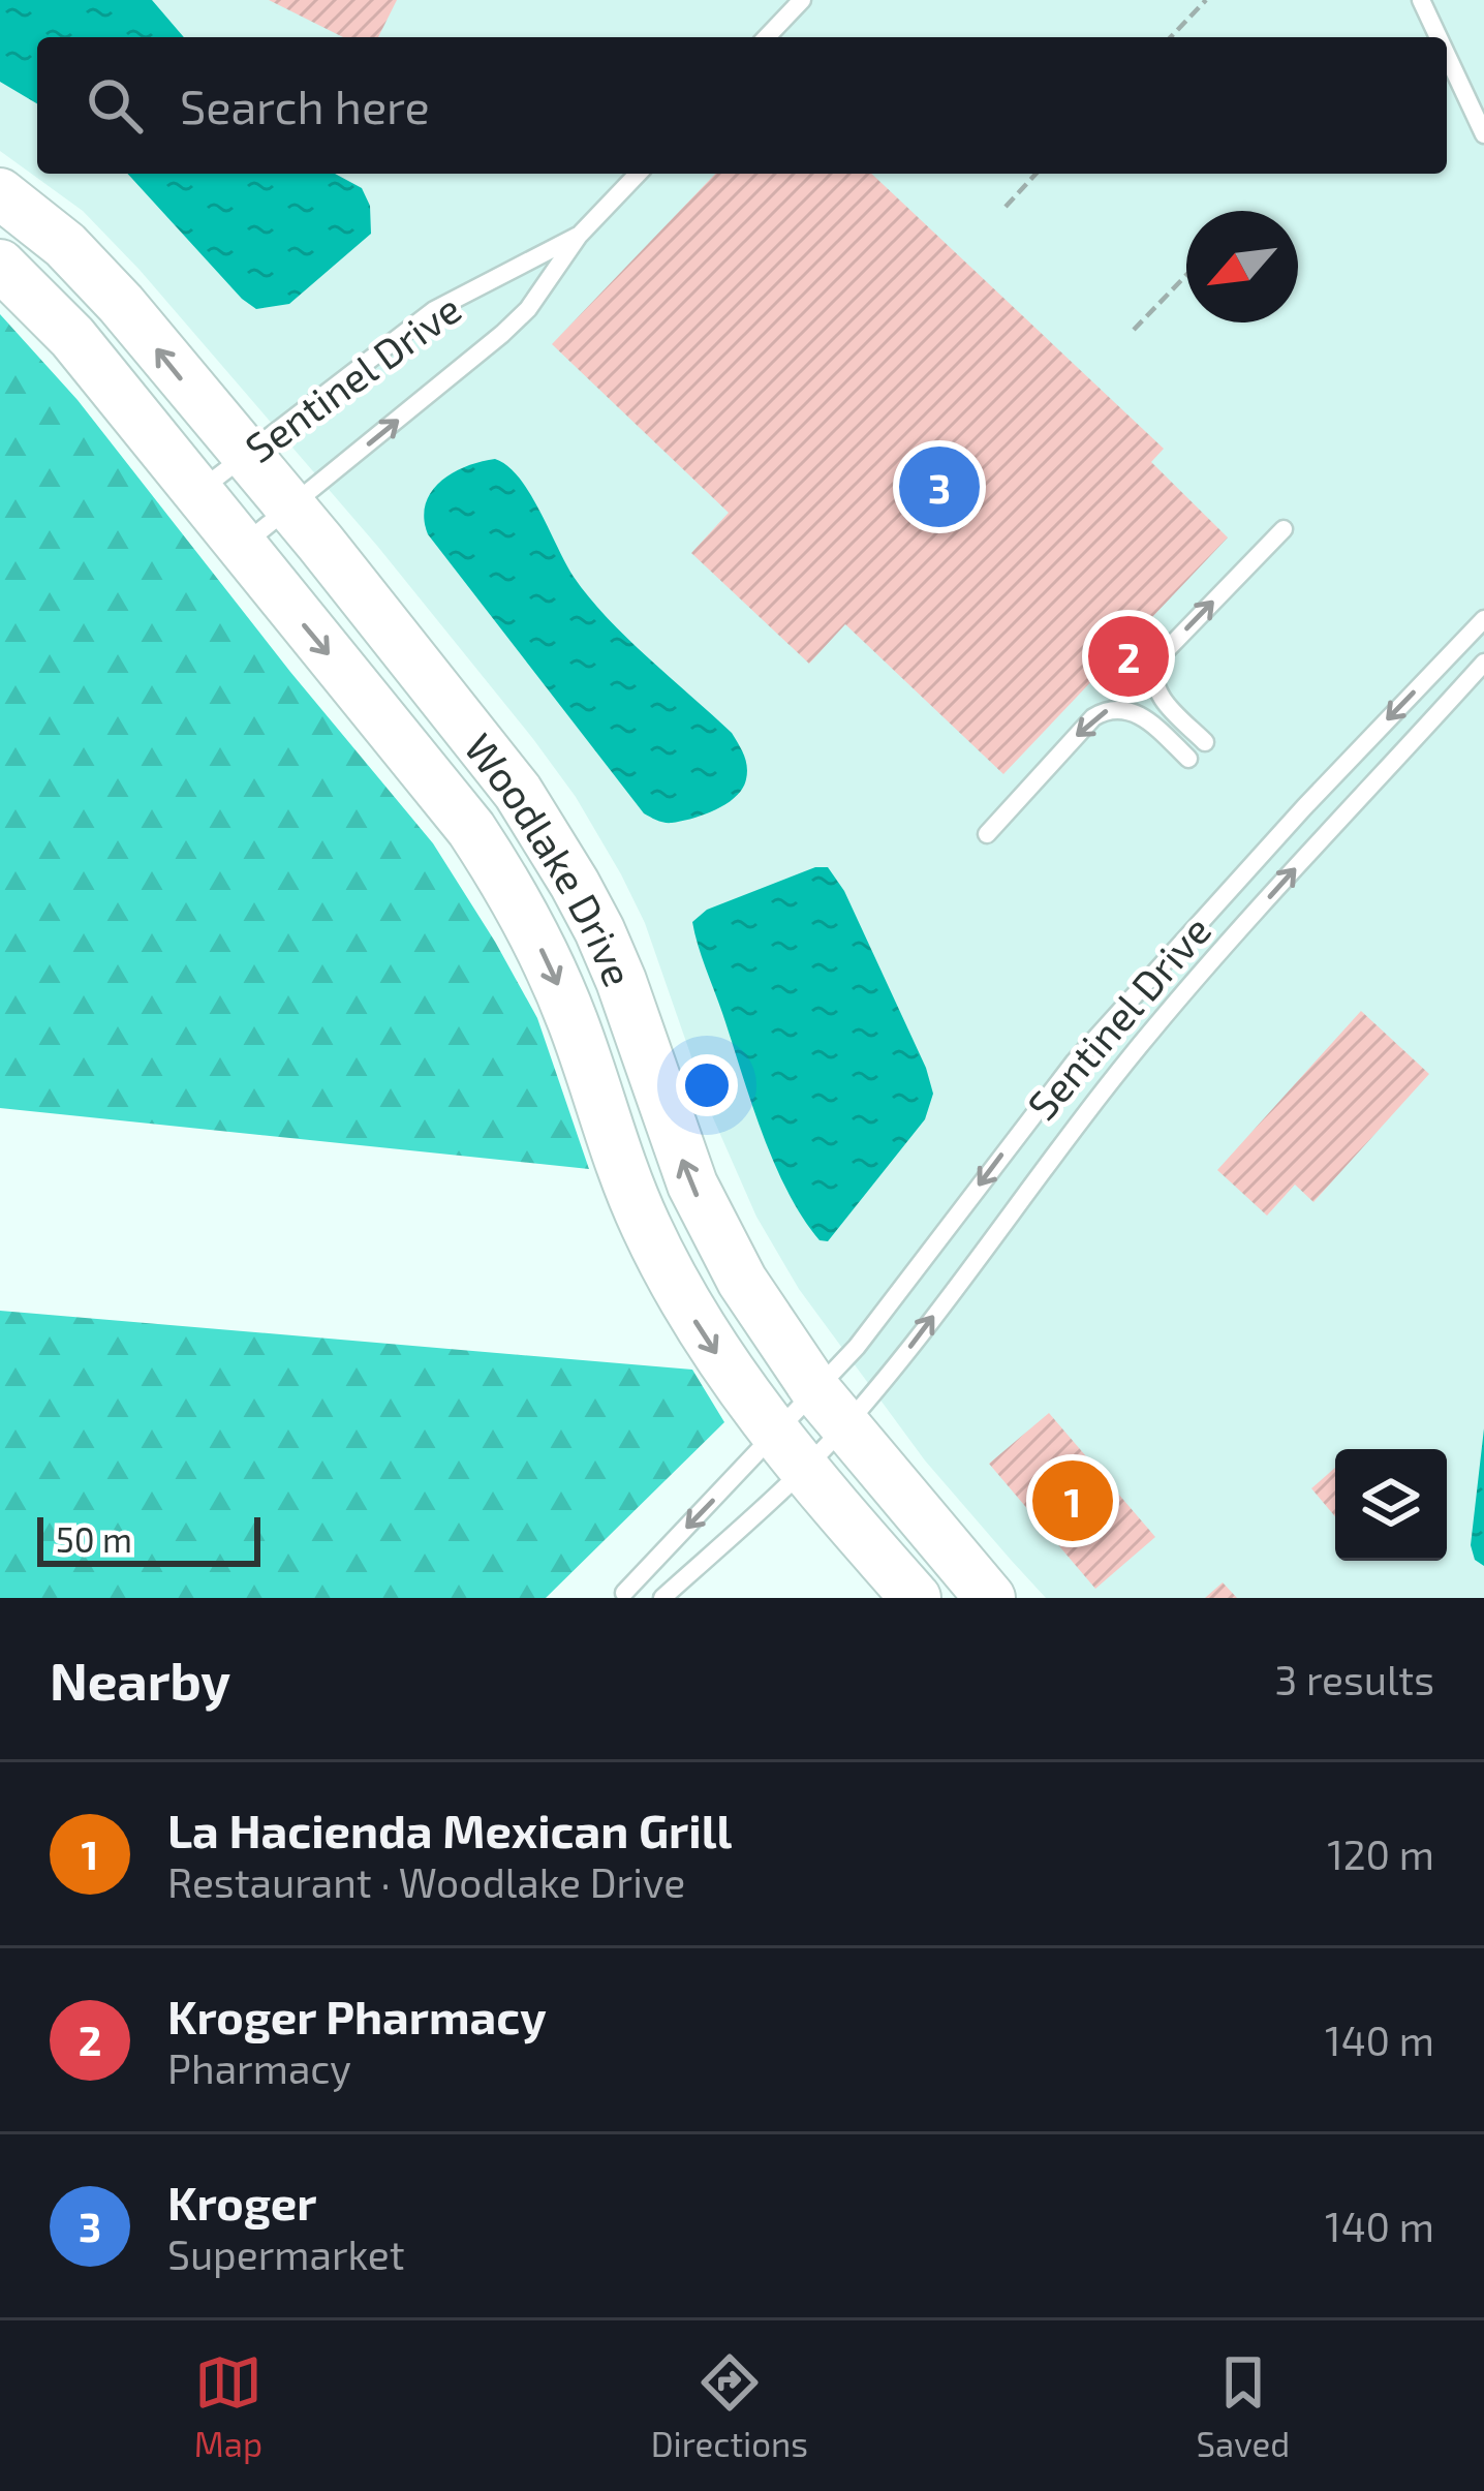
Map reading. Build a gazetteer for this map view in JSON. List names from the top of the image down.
{
  "streets": {
    "street": ["Woodlake Drive"],
    "lane": ["Sentinel Drive"]
  },
  "crossings": [
    ["Sentinel Drive", "Woodlake Drive"]
  ],
  "scale_bar": "50 m",
  "north": "bottom left",
  "page": {
    "search": "Search here",
    "pins": ["3", "2", "1"],
    "scale": "50 m",
    "heading": ["Nearby", "3 results"],
    "list": [
      {
        "mark": "1",
        "name": "La Hacienda Mexican Grill",
        "note": "Restaurant · Woodlake Drive",
        "value": "120 m"
      },
      {
        "mark": "2",
        "name": "Kroger Pharmacy",
        "note": "Pharmacy",
        "value": "140 m"
      },
      {
        "mark": "3",
        "name": "Kroger",
        "note": "Supermarket",
        "value": "140 m"
      }
    ],
    "nav": ["Map", "Directions", "Saved"]
  }
}
